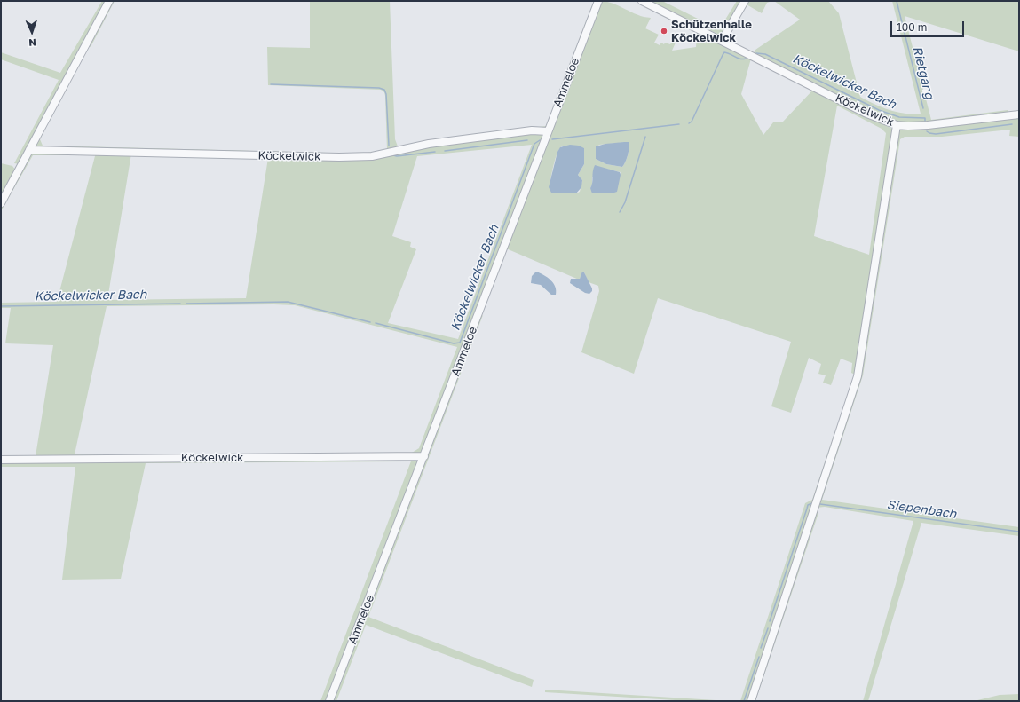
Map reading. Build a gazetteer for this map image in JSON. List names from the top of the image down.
{
  "streets": {
    "street": ["Ammeloe", "Köckelwick"]
  },
  "crossings": [
    ["Ammeloe", "Köckelwick"]
  ],
  "water": ["Rietgang", "Köckelwicker Bach", "Siepenbach"],
  "places": ["Schützenhalle Köckelwick"],
  "scale_bar": "100 m",
  "north": "bottom"
}
